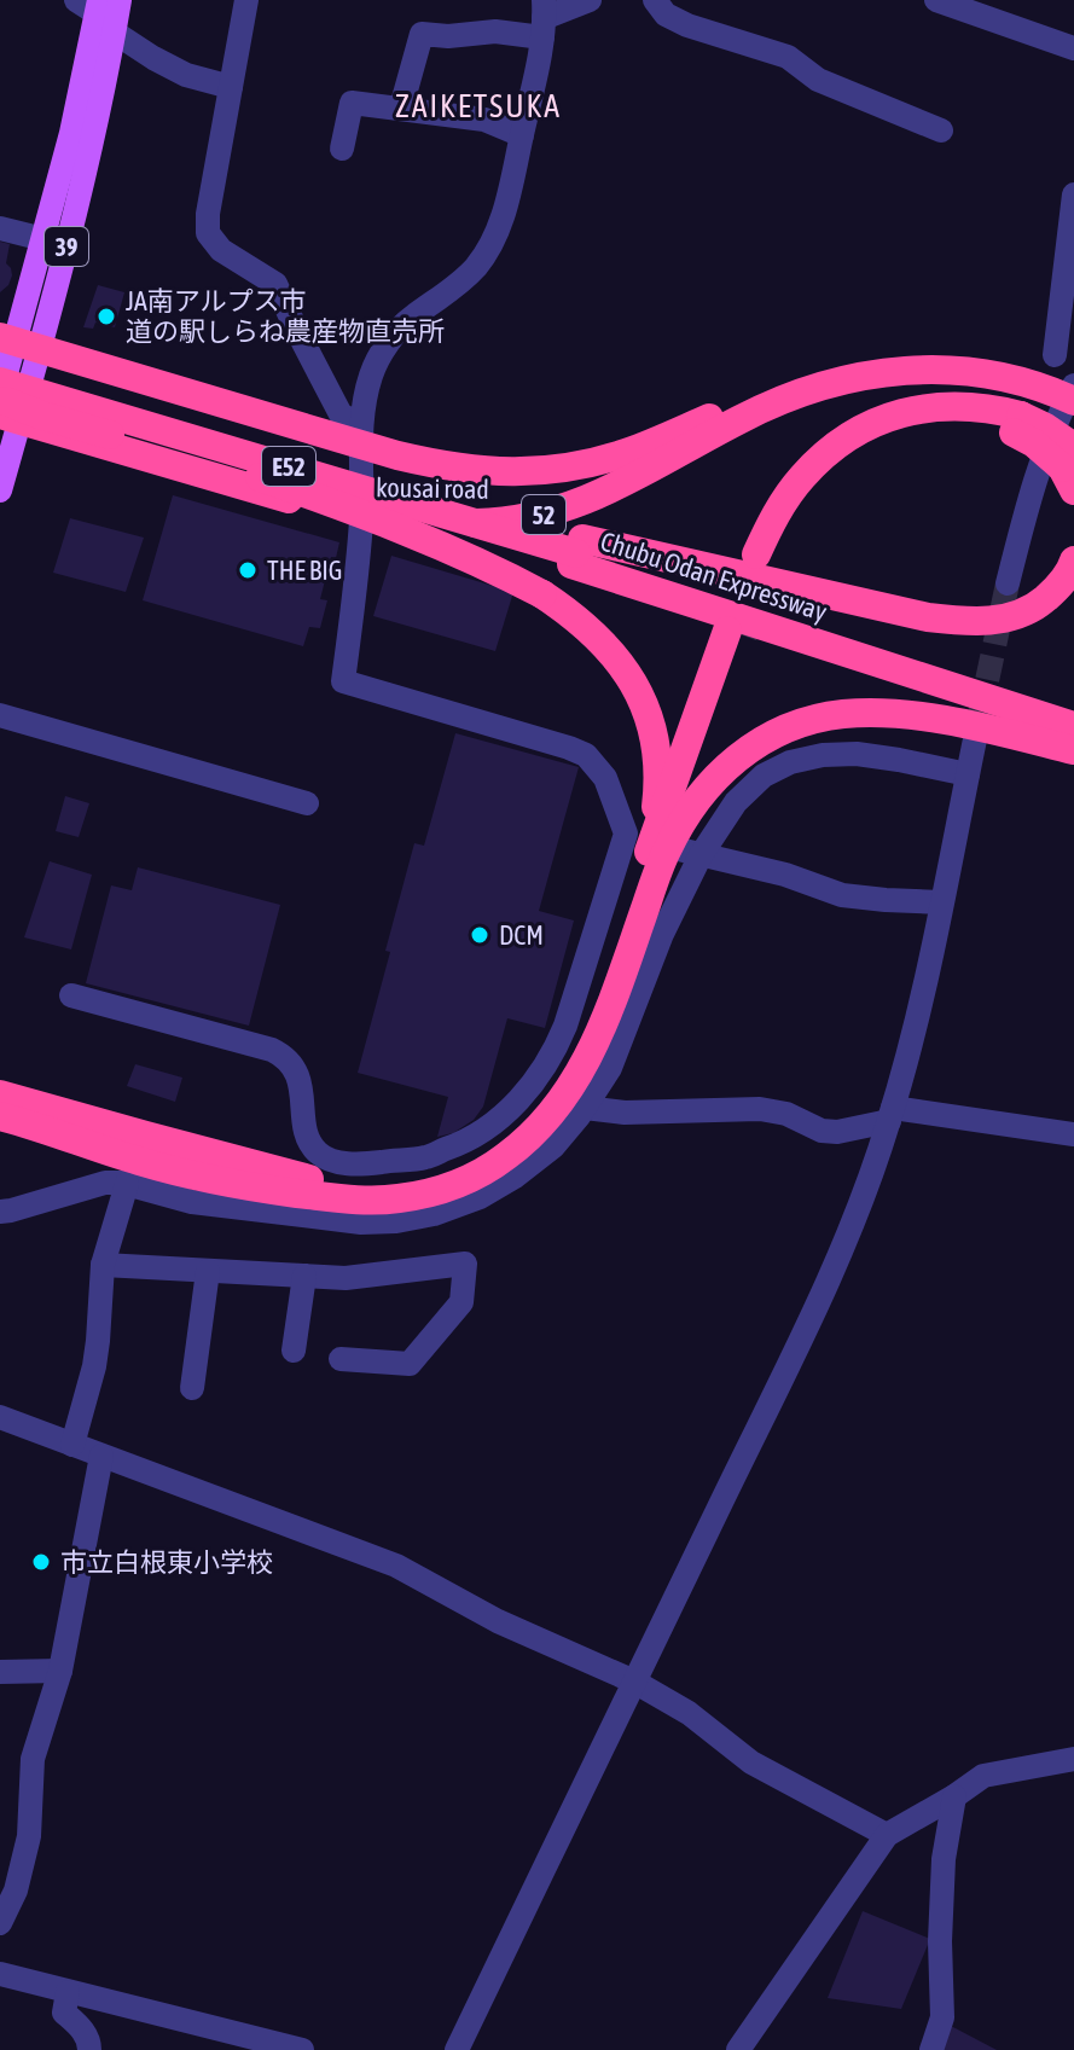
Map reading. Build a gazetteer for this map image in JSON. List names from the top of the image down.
{
  "streets": {
    "highway": [
      "E52",
      "kousai road",
      "52",
      "Chubu Odan Expressway"
    ],
    "main road": ["39"]
  },
  "crossings": [
    ["39", "kousai road"],
    ["39", "Chubu Odan Expressway"],
    ["kousai road", "Chubu Odan Expressway"]
  ],
  "districts": ["ZAIKETSUKA"],
  "places": [
    "JA南アルプス市 道の駅しらね農産物直売所",
    "THE BIG",
    "DCM",
    "市立白根東小学校"
  ]
}
